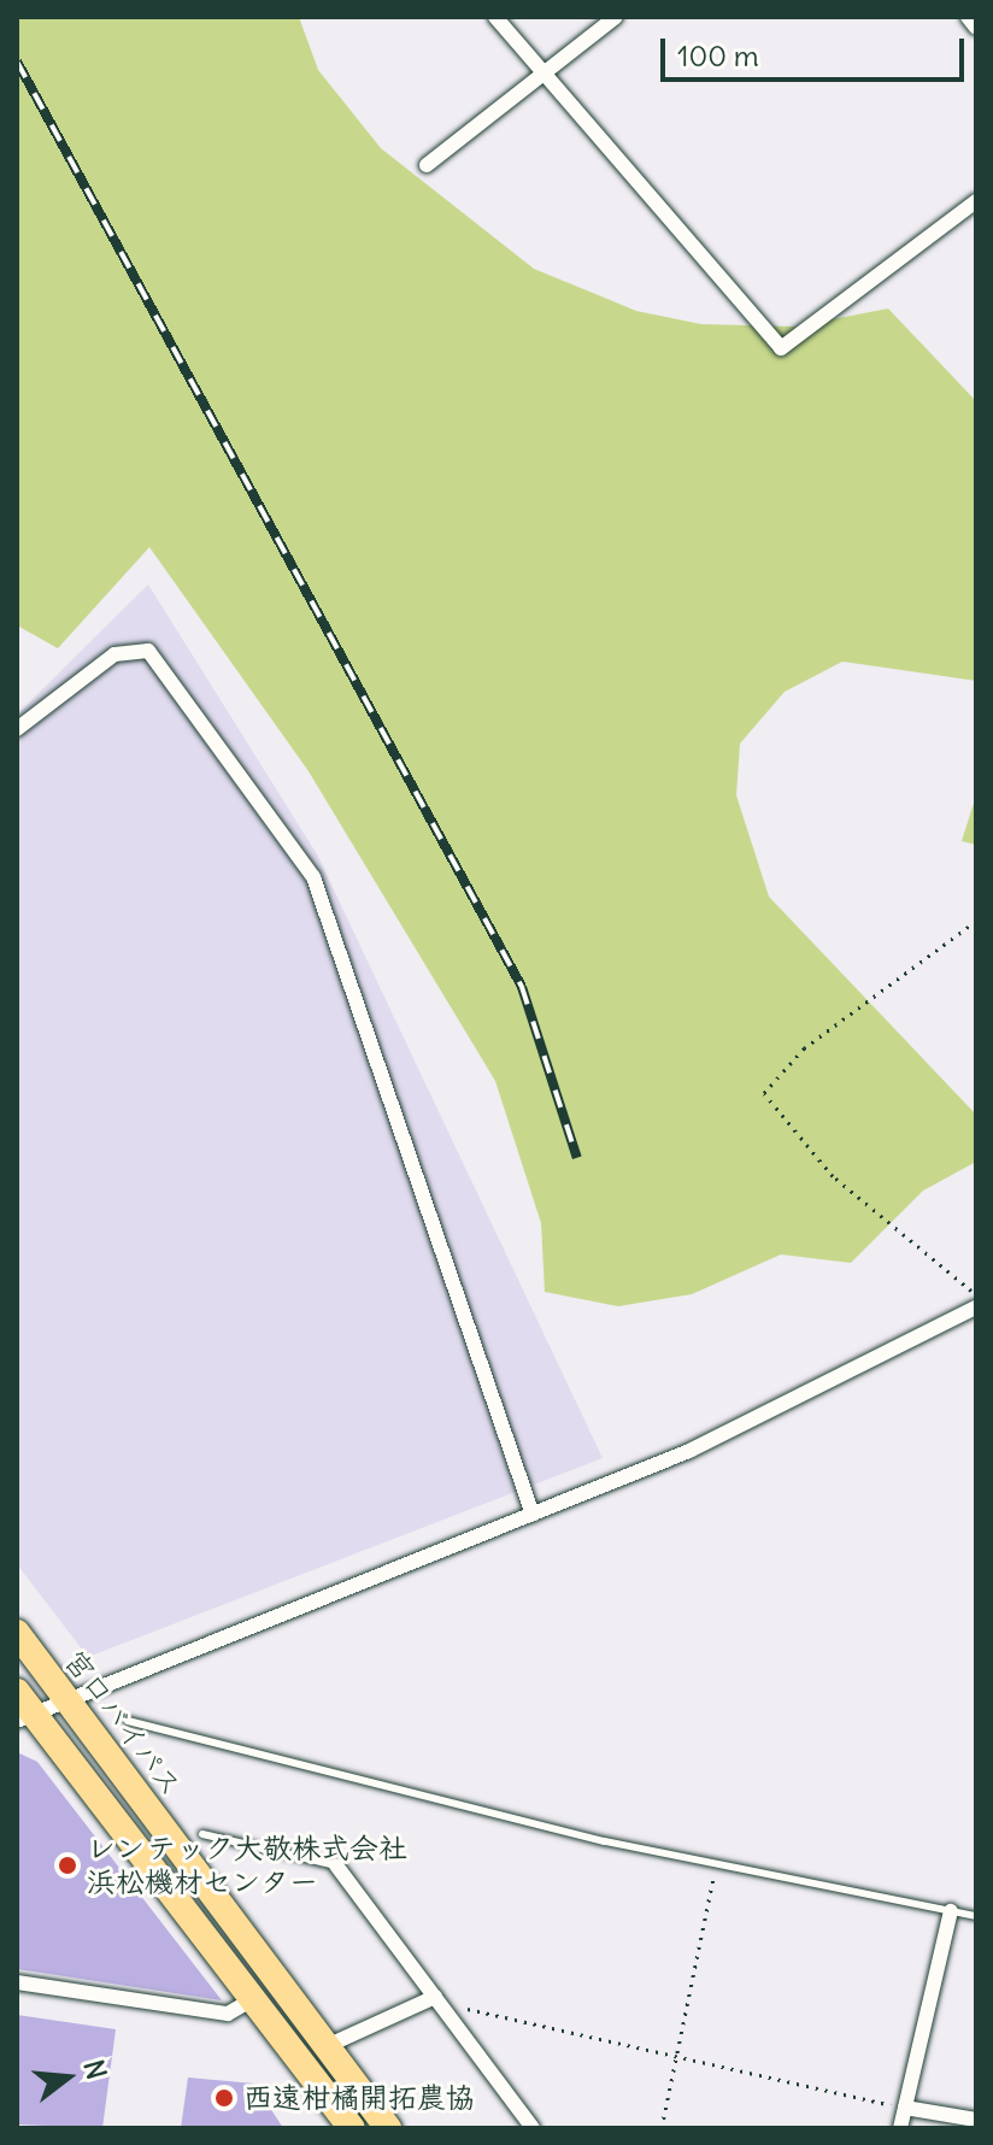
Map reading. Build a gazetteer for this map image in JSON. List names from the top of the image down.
{
  "streets": {
    "highway": ["宮口バイパス"]
  },
  "places": ["レンテック大敬株式会社 浜松機材センター", "西遠柑橘開拓農協"],
  "scale_bar": "100 m",
  "north": "right"
}
